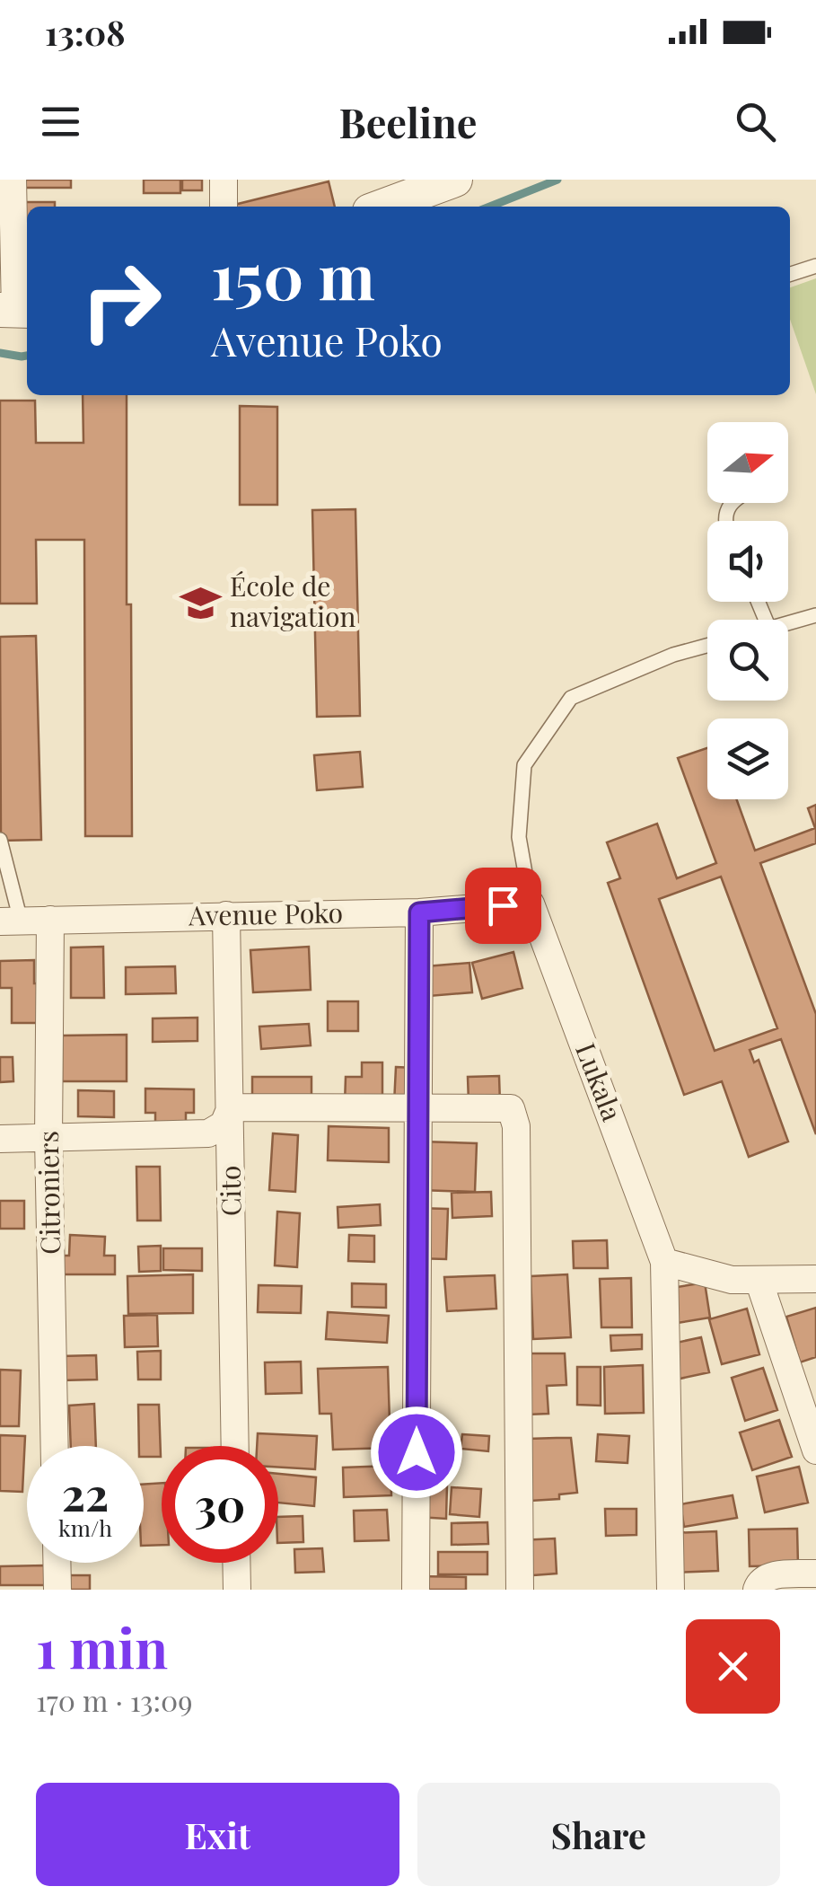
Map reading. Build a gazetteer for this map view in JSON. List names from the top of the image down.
{
  "streets": {
    "street": [
      "Avenue Poko",
      "Lukala",
      "Cito",
      "Citroniers"
    ]
  },
  "crossings": [
    ["Avenue Poko", "Lukala"],
    ["Avenue Poko", "Cito"],
    ["Avenue Poko", "Citroniers"]
  ],
  "places": {
    "school or university": ["École de navigation"]
  },
  "north": "right",
  "page": {
    "status": "13:08",
    "header": "Beeline",
    "turn": ["150 m", "Avenue Poko"],
    "speed": "22 km/h",
    "limit": "30",
    "heading": ["1 min", "170 m · 13:09"],
    "buttons": ["Exit", "Share"]
  }
}
